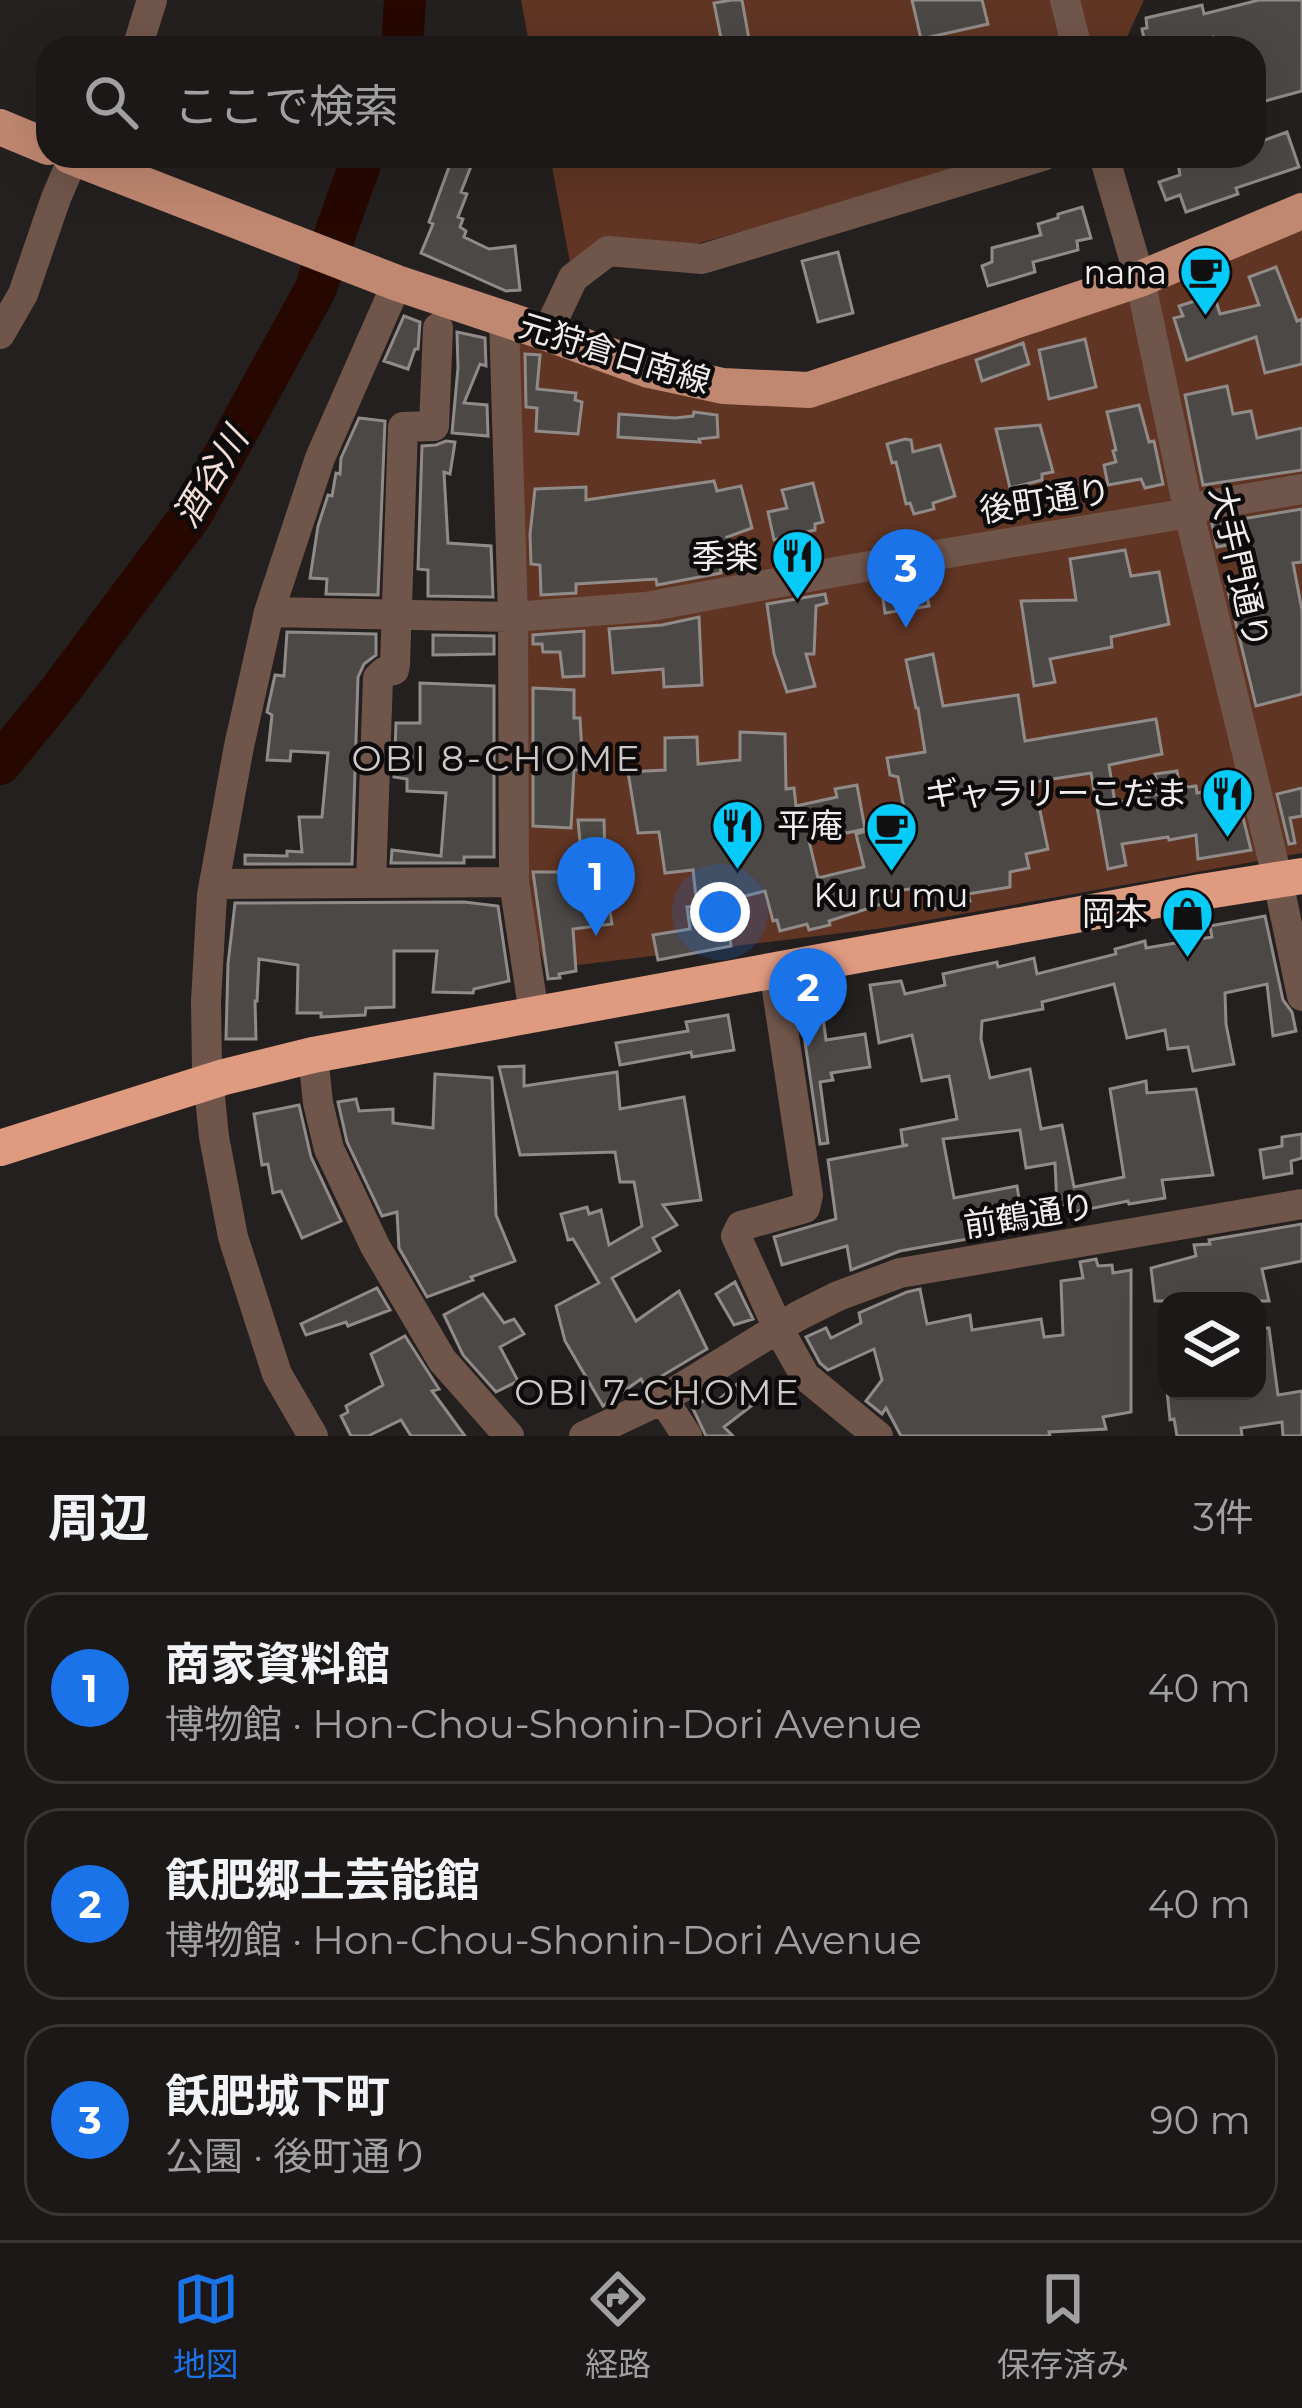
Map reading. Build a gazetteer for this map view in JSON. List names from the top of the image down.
{
  "streets": {
    "main road": ["元狩倉日南線"],
    "street": ["後町通り", "大手門通り", "前鶴通り"]
  },
  "crossings": [
    ["元狩倉日南線", "大手門通り"],
    ["後町通り", "大手門通り"]
  ],
  "districts": ["OBI 8-CHOME", "OBI 7-CHOME"],
  "water": ["酒谷川"],
  "places": {
    "cafe": ["nana", "Ku ru mu"],
    "restaurant": ["季楽", "ギャラリーこだま", "平庵"],
    "shop": ["岡本"]
  },
  "page": {
    "search": "ここで検索",
    "pins": ["3", "1", "2"],
    "heading": ["周辺", "3件"],
    "list": [
      {
        "mark": "1",
        "name": "商家資料館",
        "note": "博物館 · Hon-Chou-Shonin-Dori Avenue",
        "value": "40 m"
      },
      {
        "mark": "2",
        "name": "飫肥郷土芸能館",
        "note": "博物館 · Hon-Chou-Shonin-Dori Avenue",
        "value": "40 m"
      },
      {
        "mark": "3",
        "name": "飫肥城下町",
        "note": "公園 · 後町通り",
        "value": "90 m"
      }
    ],
    "nav": ["地図", "経路", "保存済み"]
  }
}
